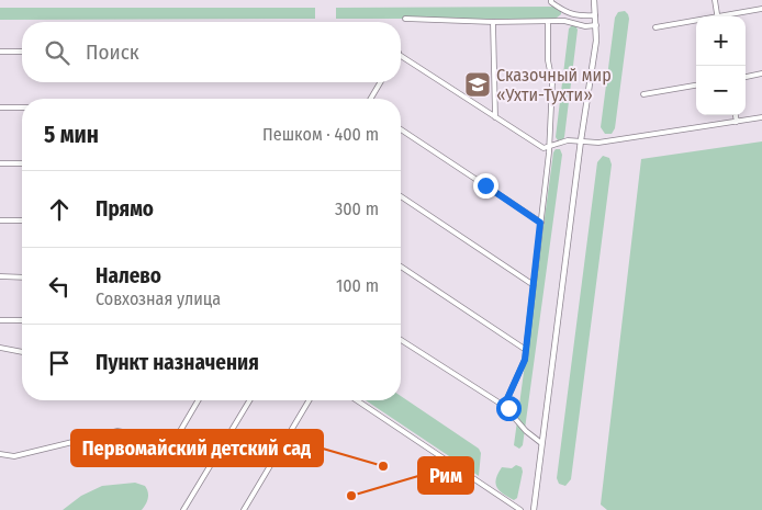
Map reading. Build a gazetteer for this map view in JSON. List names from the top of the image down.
{
  "places": {
    "school or university": ["Сказочный мир «Ухти-Тухти»"],
    "other": ["Первомайский детский сад", "Рим"]
  },
  "page": {
    "map_buttons": ["+", "−"],
    "search": "Поиск",
    "heading": ["5 мин", "Пешком · 400 m"],
    "list": [
      ["Прямо", "300 m"],
      ["Налево", "Совхозная улица", "100 m"],
      "Пункт назначения"
    ]
  }
}
